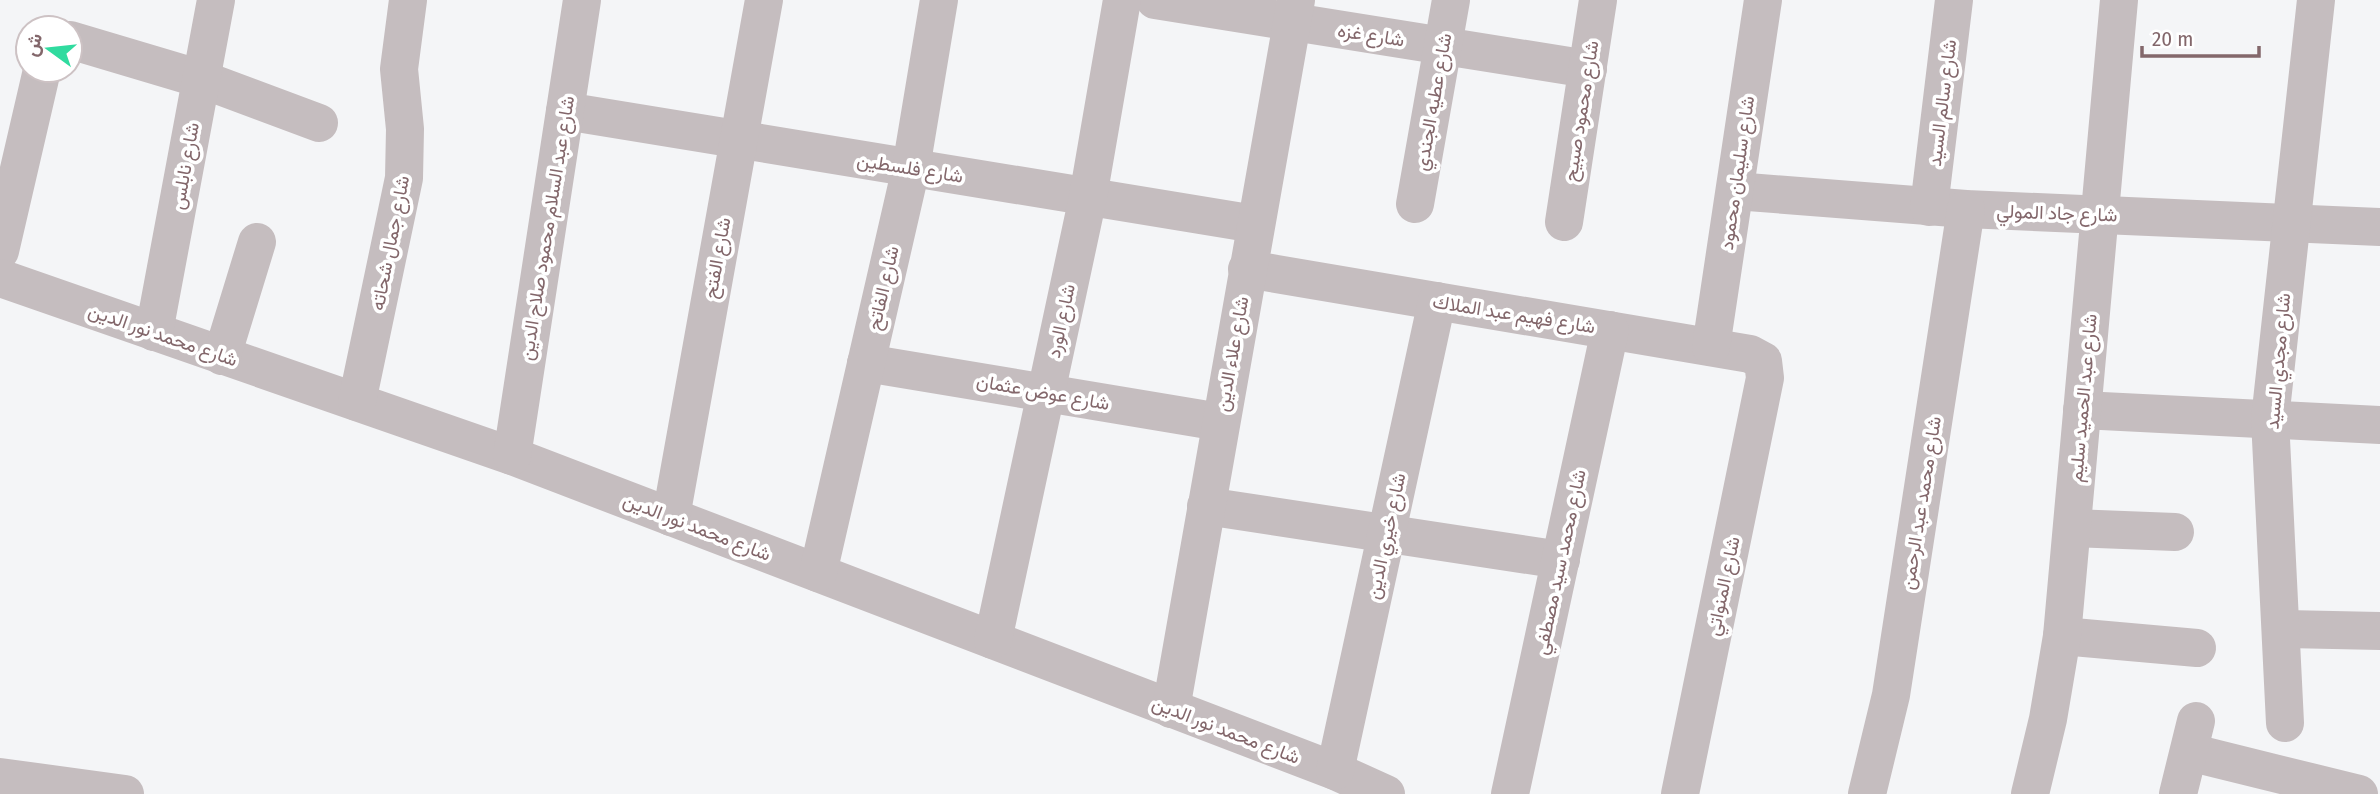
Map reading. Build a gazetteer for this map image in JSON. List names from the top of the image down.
{
  "streets": {
    "street": [
      "شارع غزه",
      "شارع عطيه الجندي",
      "شارع سالم السيد",
      "شارع محمود صبيح",
      "شارع نابلس",
      "شارع فلسطين",
      "شارع سليمان محمود",
      "شارع جاد المولي",
      "شارع عبد السلام محمود صلاح الدين",
      "شارع جمال شحاته",
      "شارع الفتح",
      "شارع الفاتح",
      "شارع فهيم عبد الملاك",
      "شارع الورد",
      "شارع محمد نور الدين",
      "شارع علاء الدين",
      "شارع مجدي السيد",
      "شارع عوض عثمان",
      "شارع عبد الحميد سليم",
      "شارع محمد عبد الرحمن",
      "شارع خيري الدين",
      "شارع محمد سيد مصطفي",
      "شارع المنواتي"
    ]
  },
  "crossings": [
    ["شارع غزه", "شارع عطيه الجندي"],
    ["شارع غزه", "شارع محمود صبيح"],
    ["شارع غزه", "شارع علاء الدين"],
    ["شارع سالم السيد", "شارع جاد المولي"],
    ["شارع سالم السيد", "شارع محمد عبد الرحمن"],
    ["شارع نابلس", "شارع محمد نور الدين"],
    ["شارع فلسطين", "شارع عبد السلام محمود صلاح الدين"],
    ["شارع فلسطين", "شارع الفتح"],
    ["شارع فلسطين", "شارع الفاتح"],
    ["شارع فلسطين", "شارع الورد"],
    ["شارع فلسطين", "شارع علاء الدين"],
    ["شارع سليمان محمود", "شارع جاد المولي"],
    ["شارع سليمان محمود", "شارع فهيم عبد الملاك"],
    ["شارع جاد المولي", "شارع مجدي السيد"],
    ["شارع جاد المولي", "شارع عبد الحميد سليم"],
    ["شارع جاد المولي", "شارع محمد عبد الرحمن"],
    ["شارع عبد السلام محمود صلاح الدين", "شارع محمد نور الدين"],
    ["شارع جمال شحاته", "شارع محمد نور الدين"],
    ["شارع الفتح", "شارع محمد نور الدين"],
    ["شارع الفاتح", "شارع محمد نور الدين"],
    ["شارع الفاتح", "شارع عوض عثمان"],
    ["شارع فهيم عبد الملاك", "شارع علاء الدين"],
    ["شارع فهيم عبد الملاك", "شارع خيري الدين"],
    ["شارع فهيم عبد الملاك", "شارع محمد سيد مصطفي"],
    ["شارع فهيم عبد الملاك", "شارع المنواتي"],
    ["شارع الورد", "شارع محمد نور الدين"],
    ["شارع الورد", "شارع عوض عثمان"],
    ["شارع محمد نور الدين", "شارع علاء الدين"],
    ["شارع محمد نور الدين", "شارع خيري الدين"],
    ["شارع علاء الدين", "شارع عوض عثمان"]
  ],
  "scale_bar": "20 m",
  "north": "left"
}
